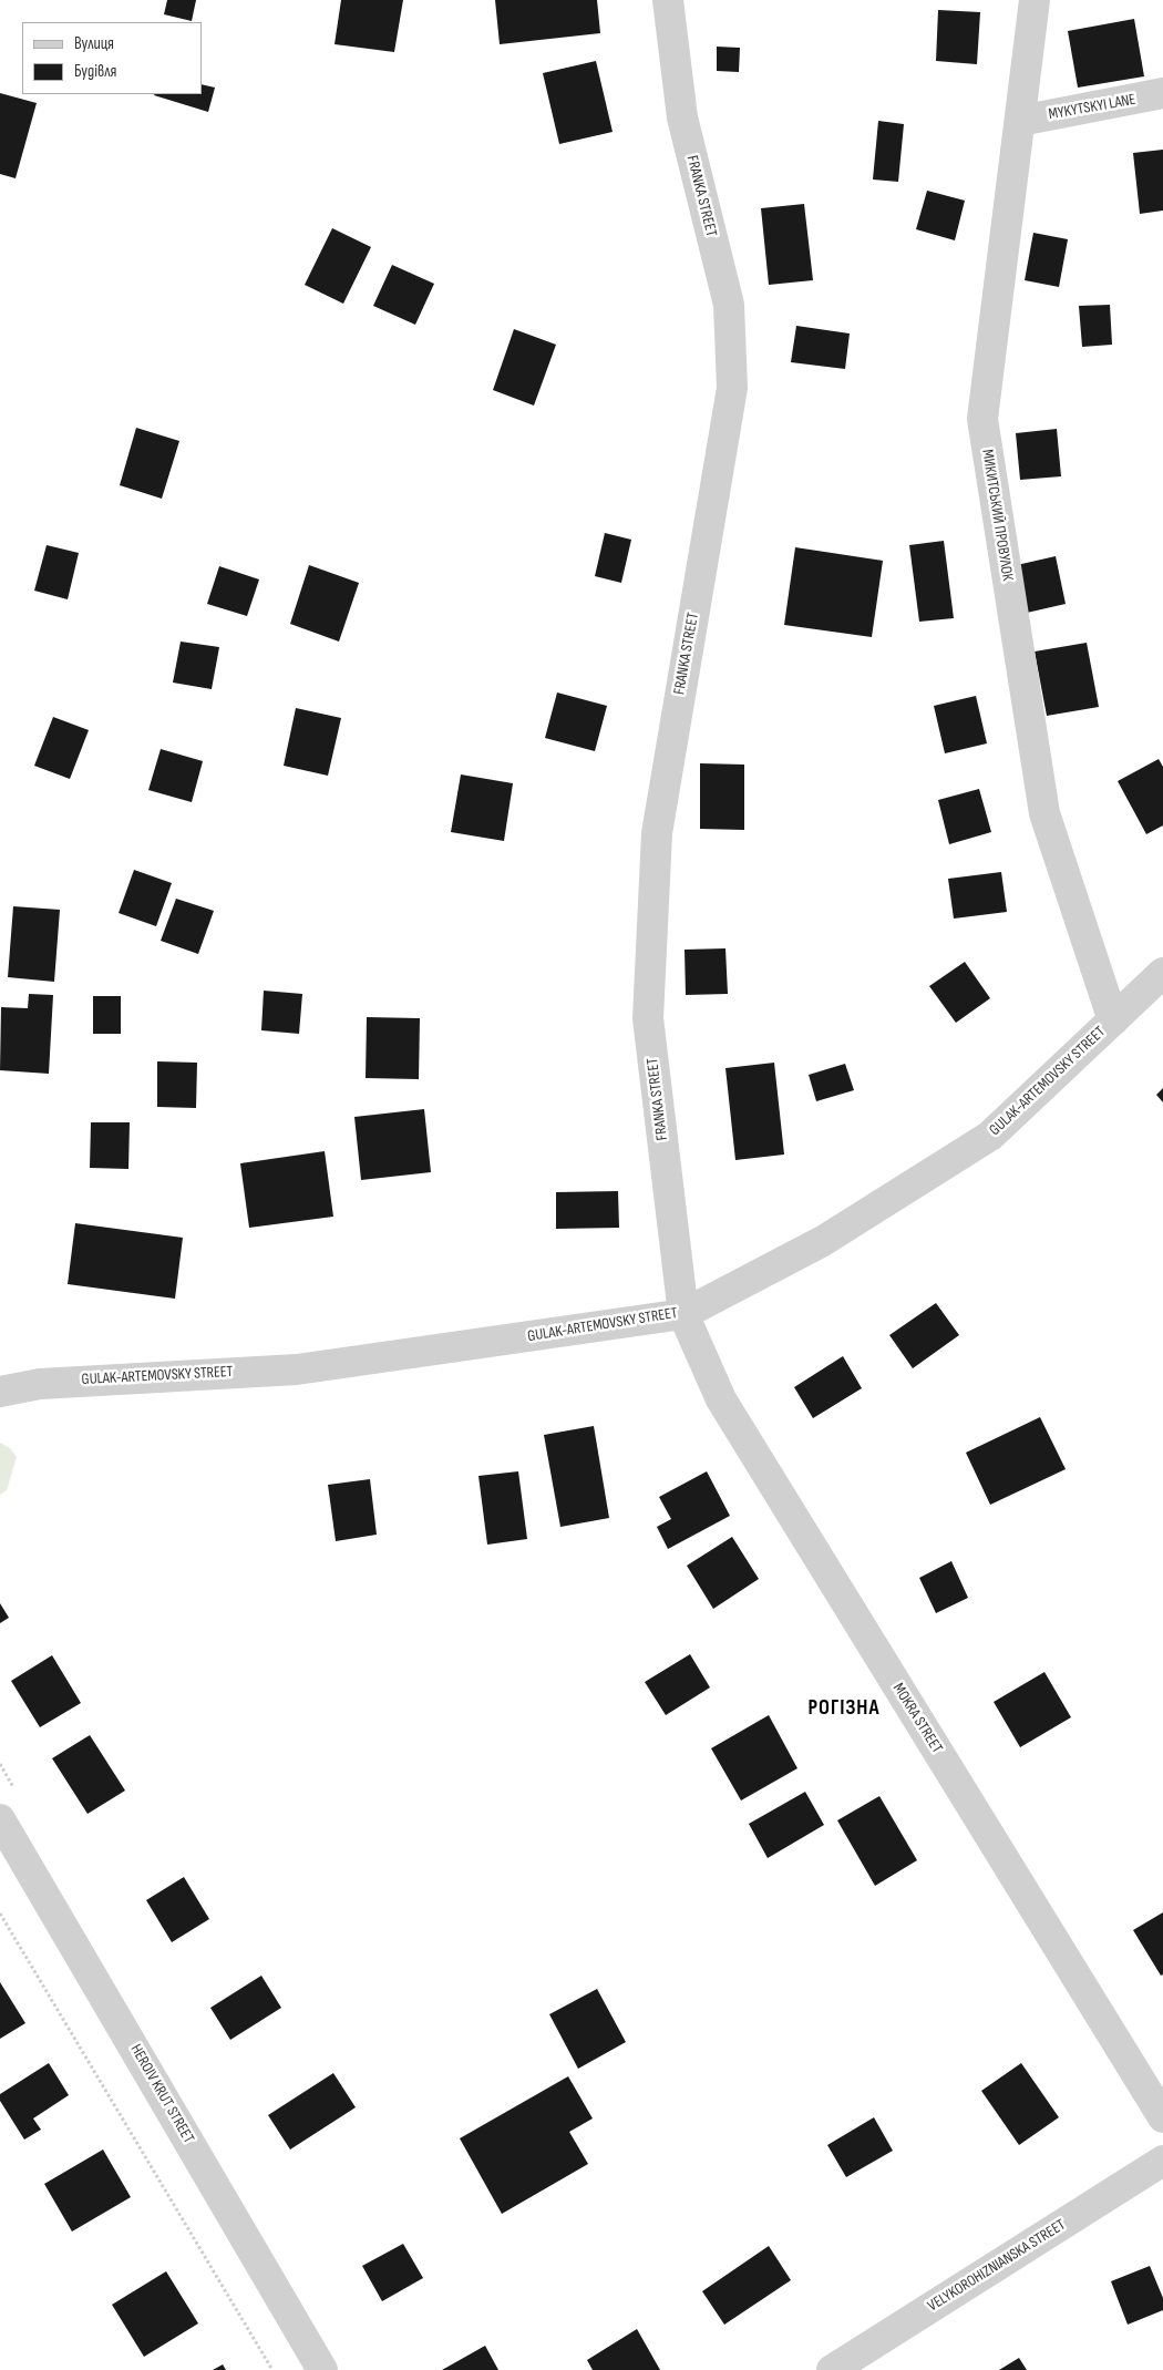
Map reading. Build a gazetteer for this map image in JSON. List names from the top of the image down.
{
  "streets": {
    "street": [
      "MYKYTSKYI LANE",
      "FRANKA STREET",
      "МИКИТСЬКИЙ ПРОВУЛОК",
      "GULAK-ARTEMOVSKY STREET",
      "MOKRA STREET",
      "HEROIV KRUT STREET",
      "VELYKOROHIZNIANSKA STREET"
    ]
  },
  "crossings": [
    ["MYKYTSKYI LANE", "МИКИТСЬКИЙ ПРОВУЛОК"],
    ["FRANKA STREET", "GULAK-ARTEMOVSKY STREET"],
    ["FRANKA STREET", "MOKRA STREET"],
    ["МИКИТСЬКИЙ ПРОВУЛОК", "GULAK-ARTEMOVSKY STREET"],
    ["GULAK-ARTEMOVSKY STREET", "MOKRA STREET"]
  ],
  "districts": ["РОГІЗНА"],
  "legend": ["Вулиця", "Будівля"]
}
